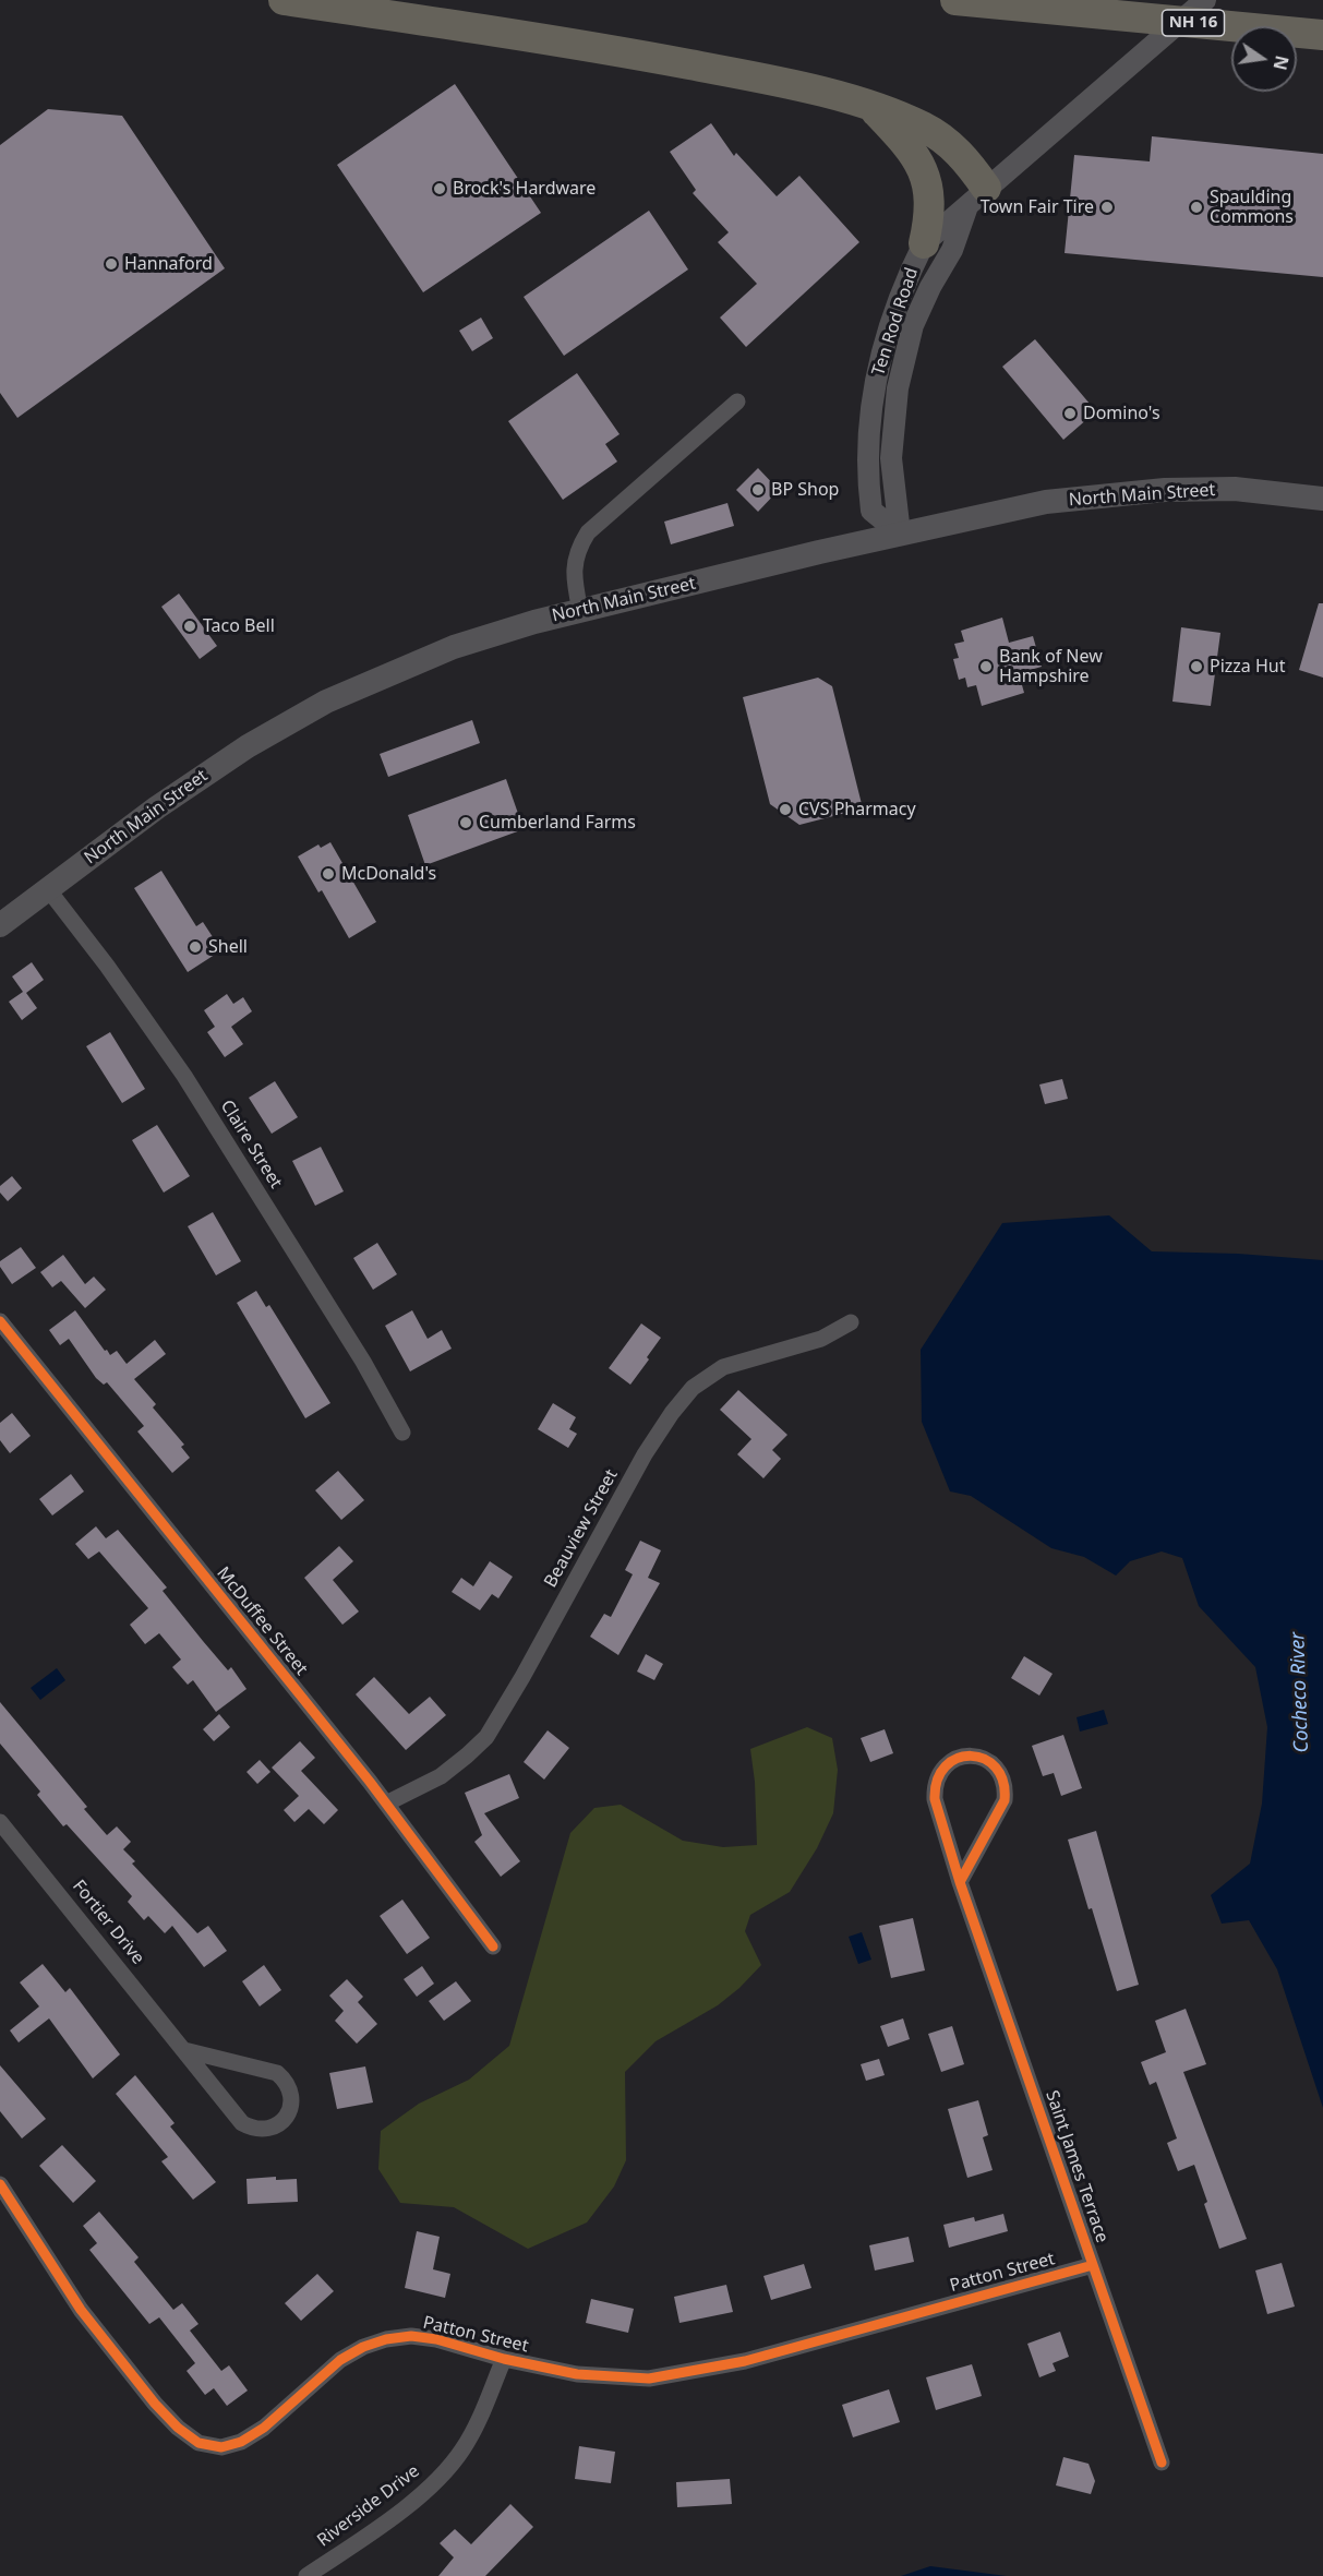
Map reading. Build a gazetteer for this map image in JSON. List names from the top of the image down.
{
  "streets": {
    "highway": ["NH 16"],
    "main road": ["North Main Street"],
    "street": [
      "Ten Rod Road",
      "Claire Street",
      "Beauview Street",
      "McDuffee Street",
      "Fortier Drive",
      "Saint James Terrace",
      "Patton Street",
      "Riverside Drive"
    ]
  },
  "crossings": [
    ["Ten Rod Road", "North Main Street"],
    ["North Main Street", "Claire Street"],
    ["Beauview Street", "McDuffee Street"],
    ["Saint James Terrace", "Patton Street"],
    ["Patton Street", "Riverside Drive"]
  ],
  "water": ["Cocheco River"],
  "places": [
    "Brock's Hardware",
    "Town Fair Tire",
    "Spaulding Commons",
    "Hannaford",
    "Domino's",
    "BP Shop",
    "Taco Bell",
    "Bank of New Hampshire",
    "Pizza Hut",
    "CVS Pharmacy",
    "Cumberland Farms",
    "McDonald's",
    "Shell"
  ],
  "north": "right"
}
